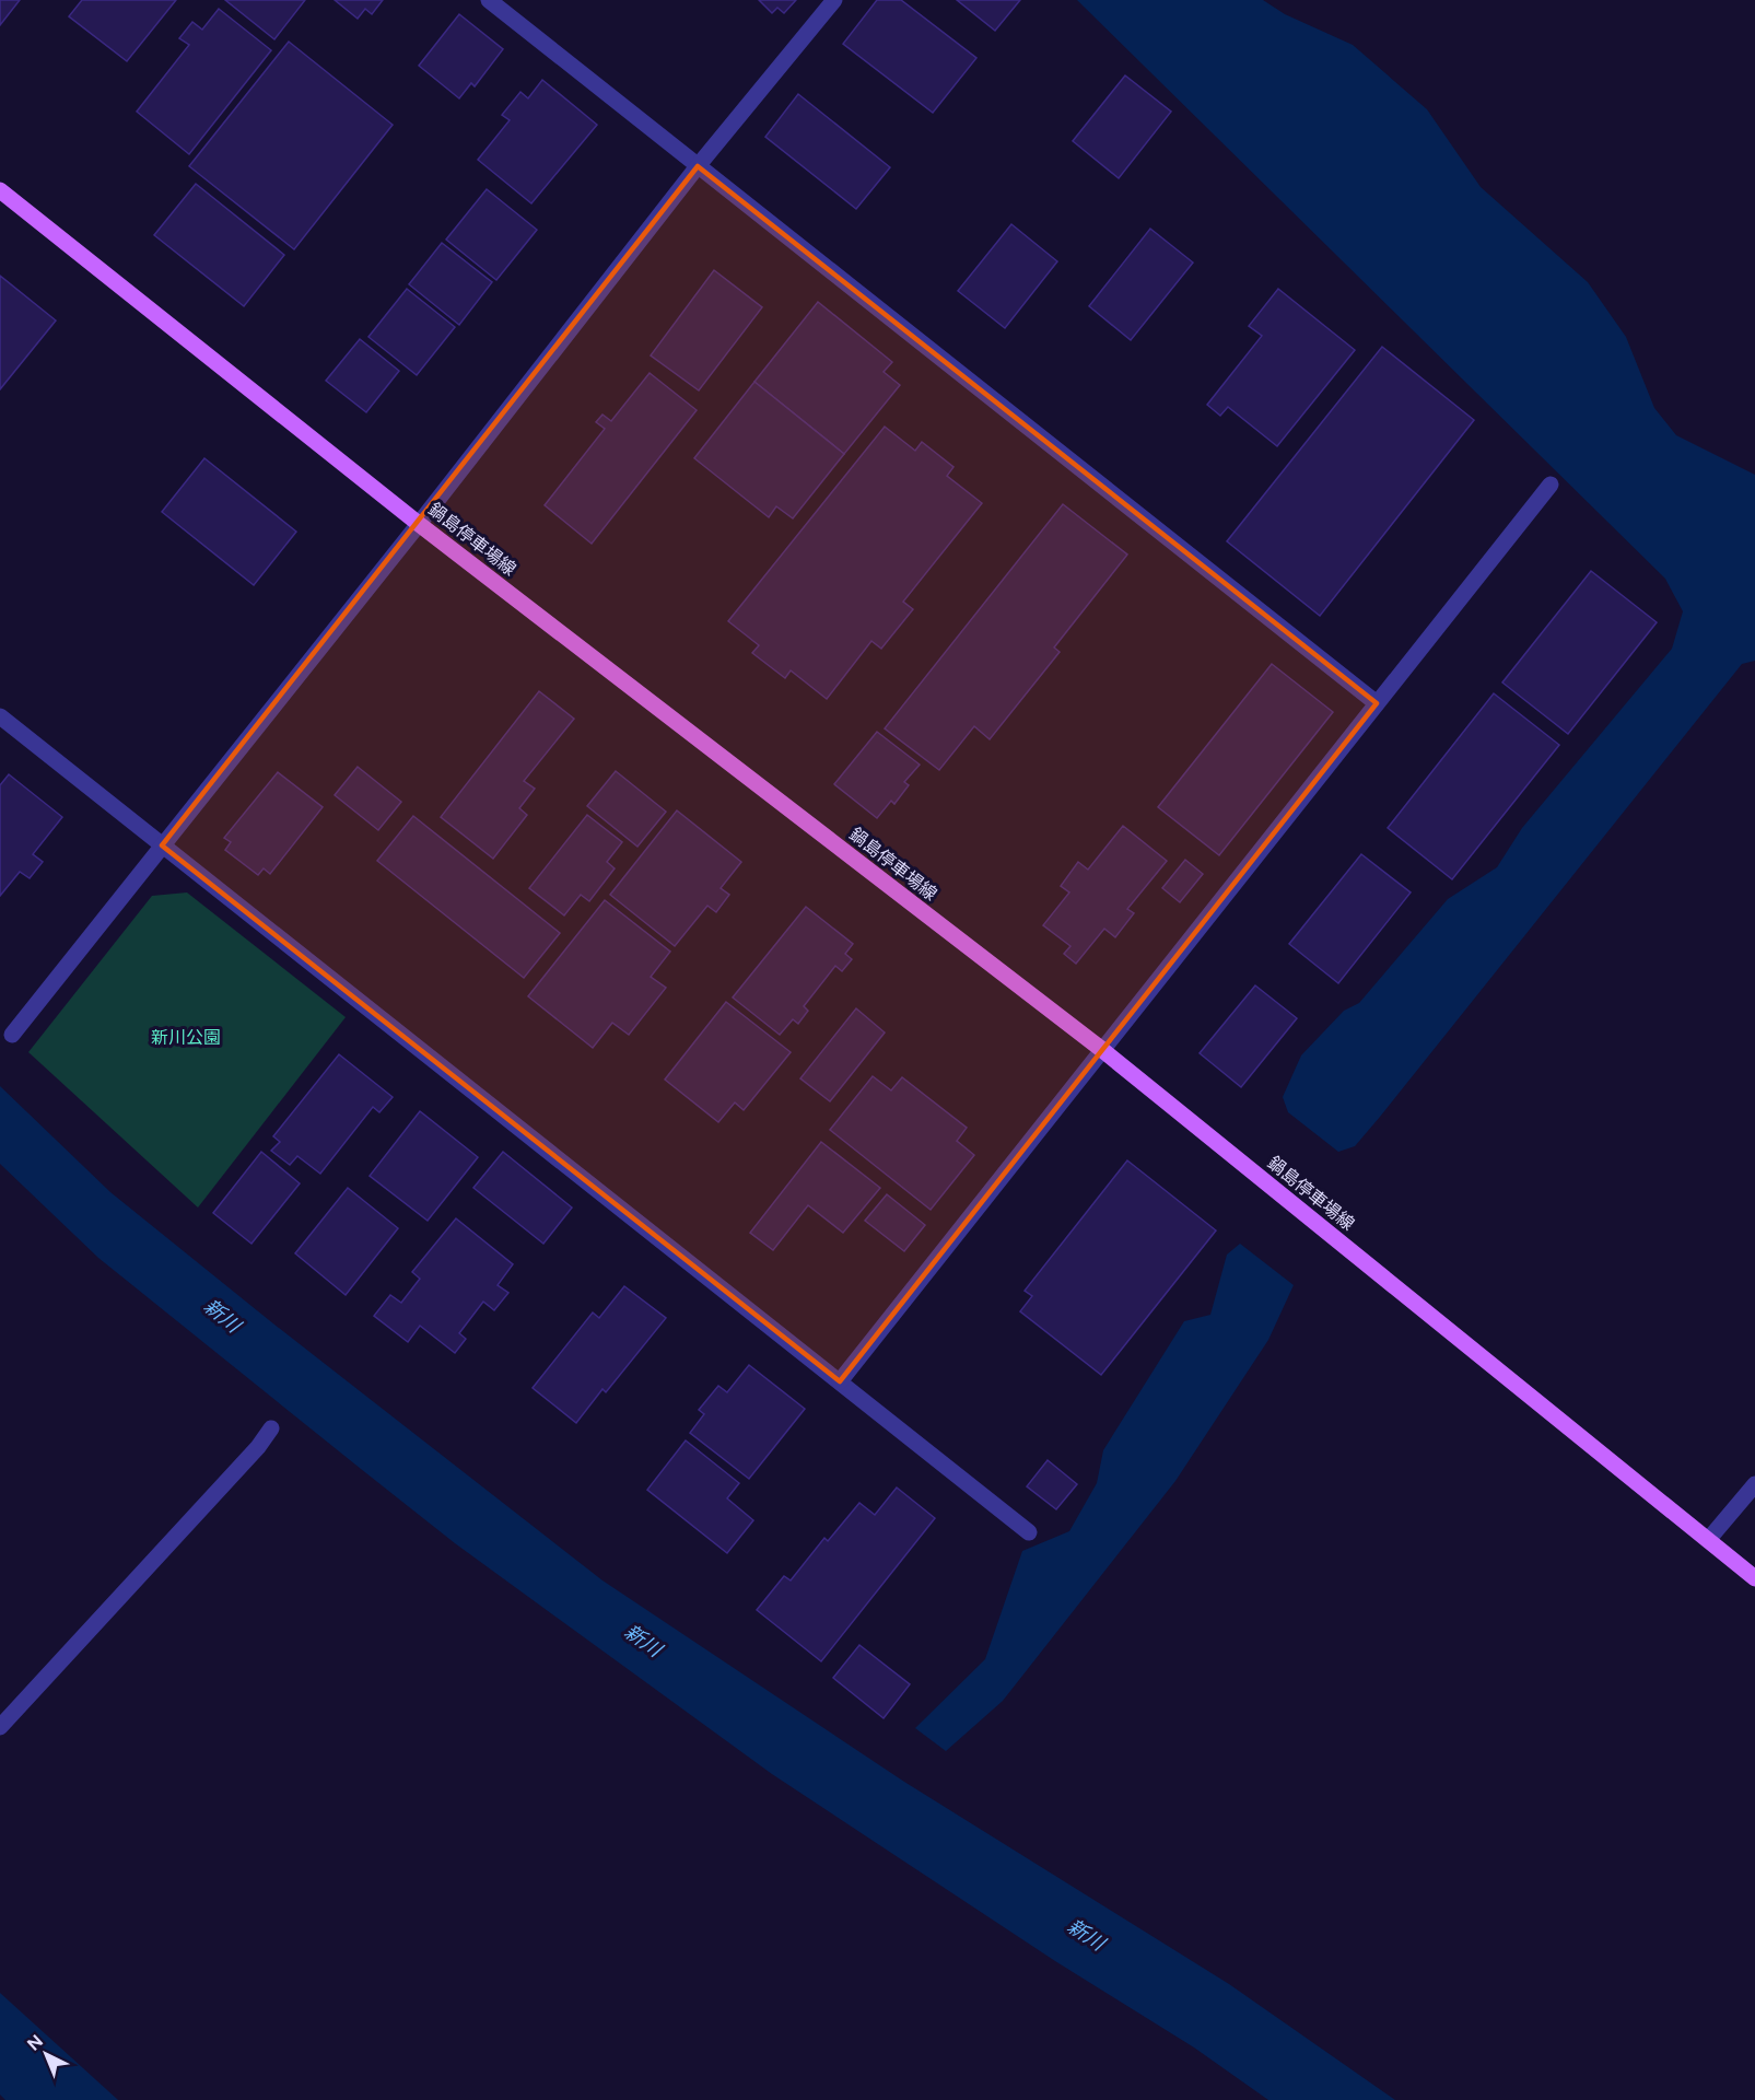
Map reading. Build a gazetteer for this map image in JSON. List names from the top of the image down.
{
  "streets": {
    "main road": ["鍋島停車場線"]
  },
  "water": ["新川"],
  "parks": ["新川公園"],
  "north": "top left"
}
